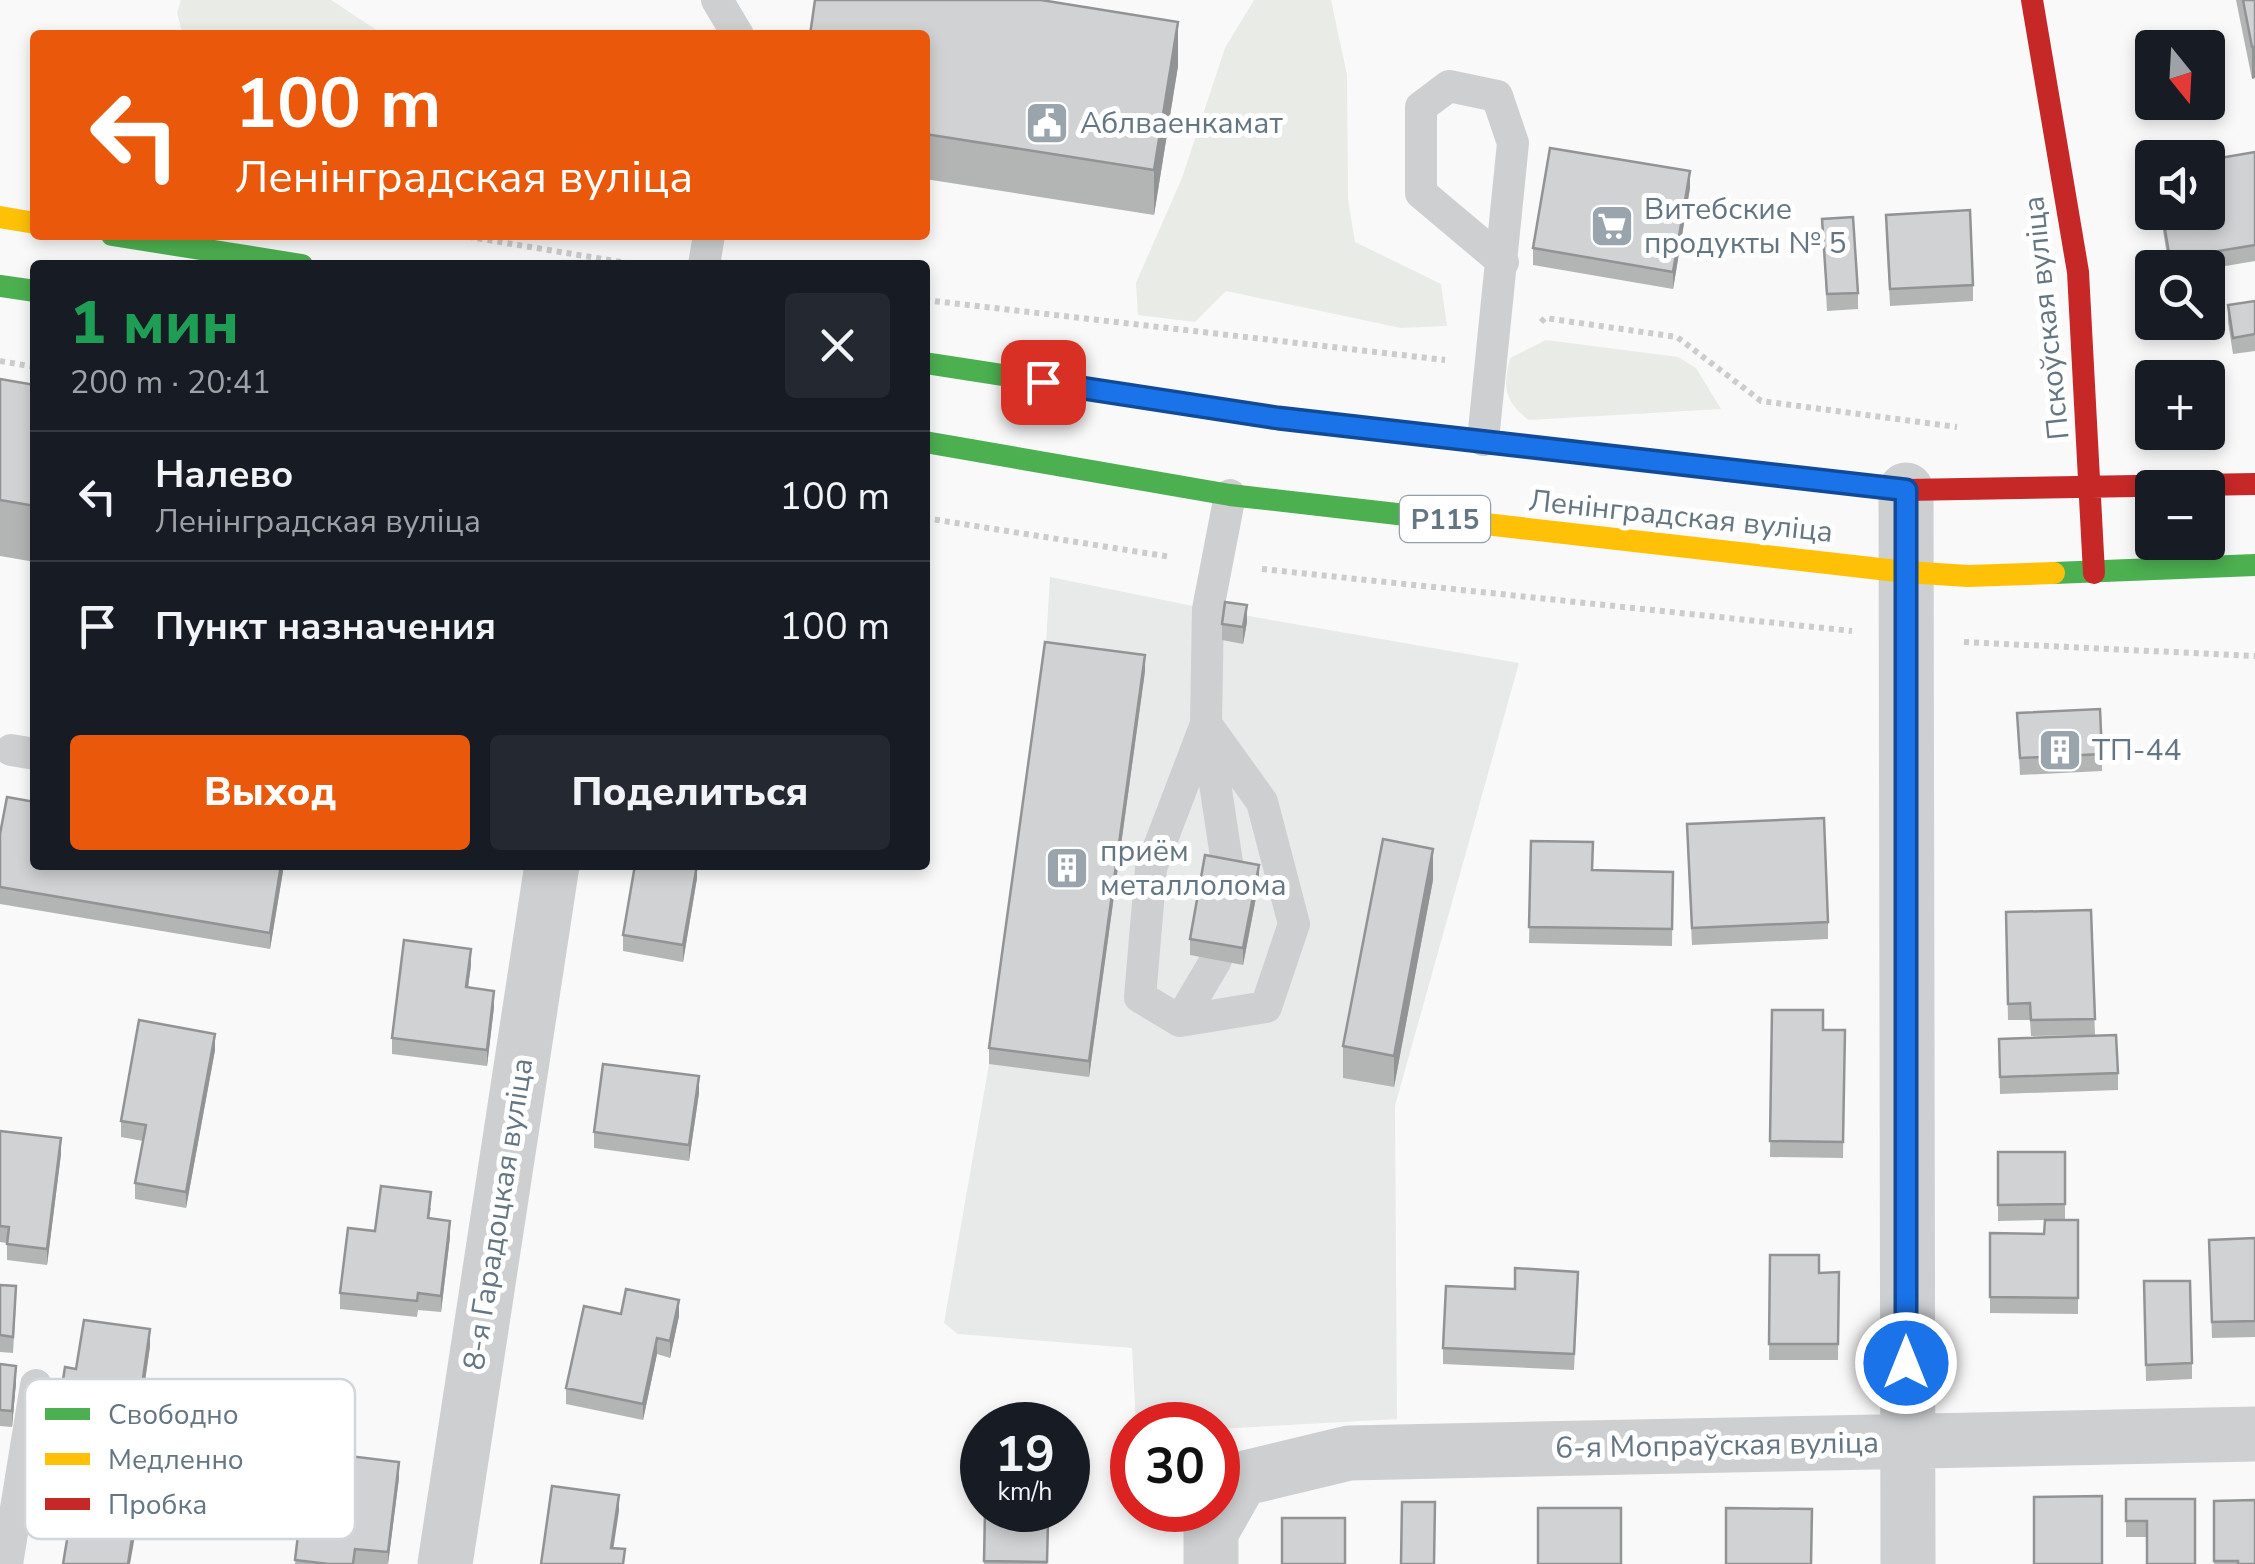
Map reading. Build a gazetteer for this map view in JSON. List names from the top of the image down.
{
  "streets": {
    "main road": ["Пскоўская вуліца", "Ленінградская вуліца", "Р115"],
    "street": ["8-я Гарадоцкая вуліца", "6-я Мопраўская вуліца"]
  },
  "crossings": [
    ["Пскоўская вуліца", "Ленінградская вуліца"]
  ],
  "places": {
    "public building": ["Аблваенкамат"],
    "supermarket": ["Витебские продукты № 5"],
    "building": ["ТП-44", "приём металлолома"]
  },
  "legend": ["Свободно", "Медленно", "Пробка"],
  "north": "bottom",
  "page": {
    "map_buttons": ["+", "−"],
    "turn": ["100 m", "Ленінградская вуліца"],
    "heading": ["1 мин", "200 m · 20:41"],
    "list": [
      {
        "name": "Налево",
        "note": "Ленінградская вуліца",
        "value": "100 m"
      },
      {
        "name": "Пункт назначения",
        "value": "100 m"
      }
    ],
    "buttons": ["Выход", "Поделиться"],
    "speed": "19 km/h",
    "limit": "30"
  }
}
